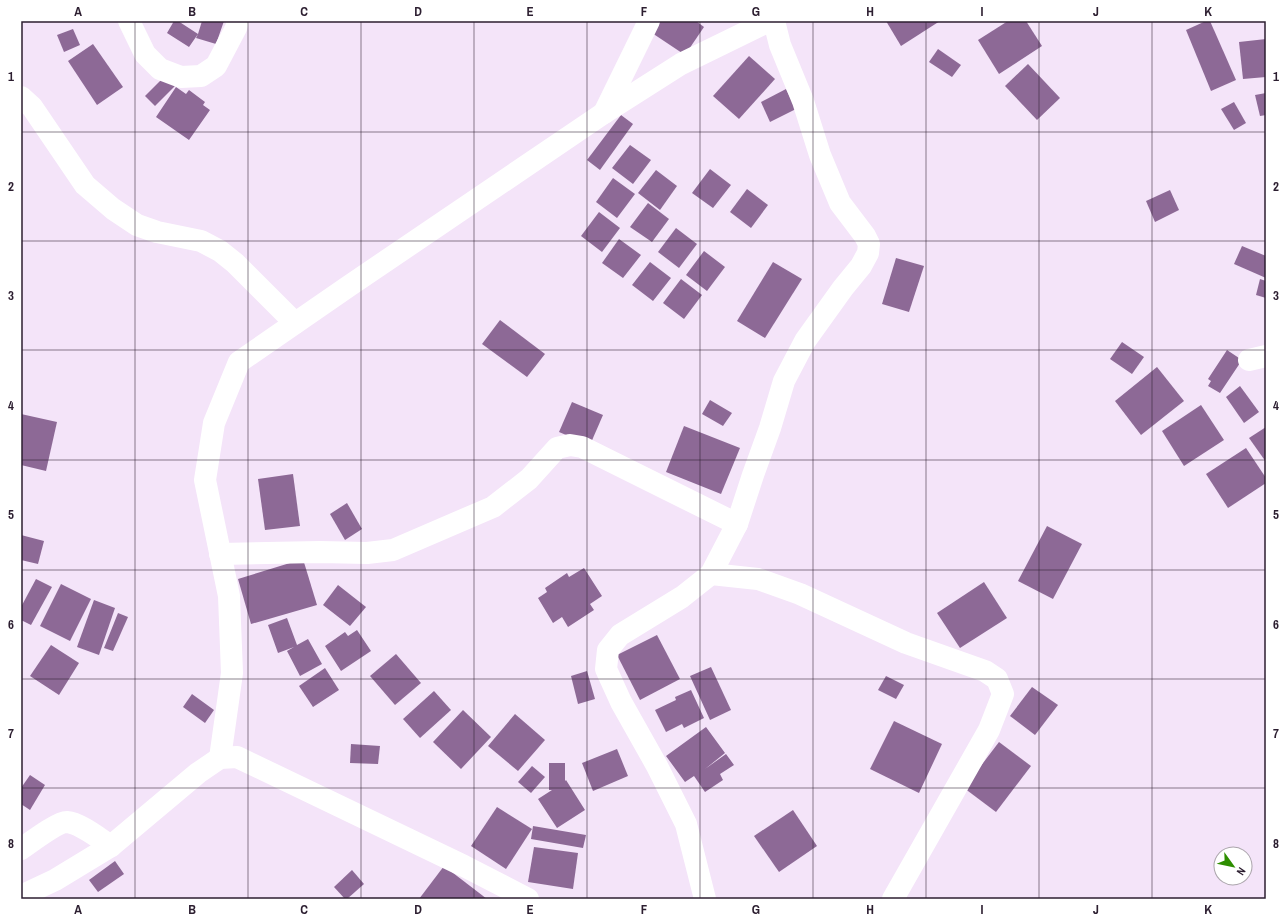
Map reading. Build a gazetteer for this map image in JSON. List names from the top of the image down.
{
  "north": "bottom right",
  "grid": {
    "columns": [
      "A",
      "B",
      "C",
      "D",
      "E",
      "F",
      "G",
      "H",
      "I",
      "J",
      "K"
    ],
    "rows": [
      "1",
      "2",
      "3",
      "4",
      "5",
      "6",
      "7",
      "8"
    ]
  }
}
